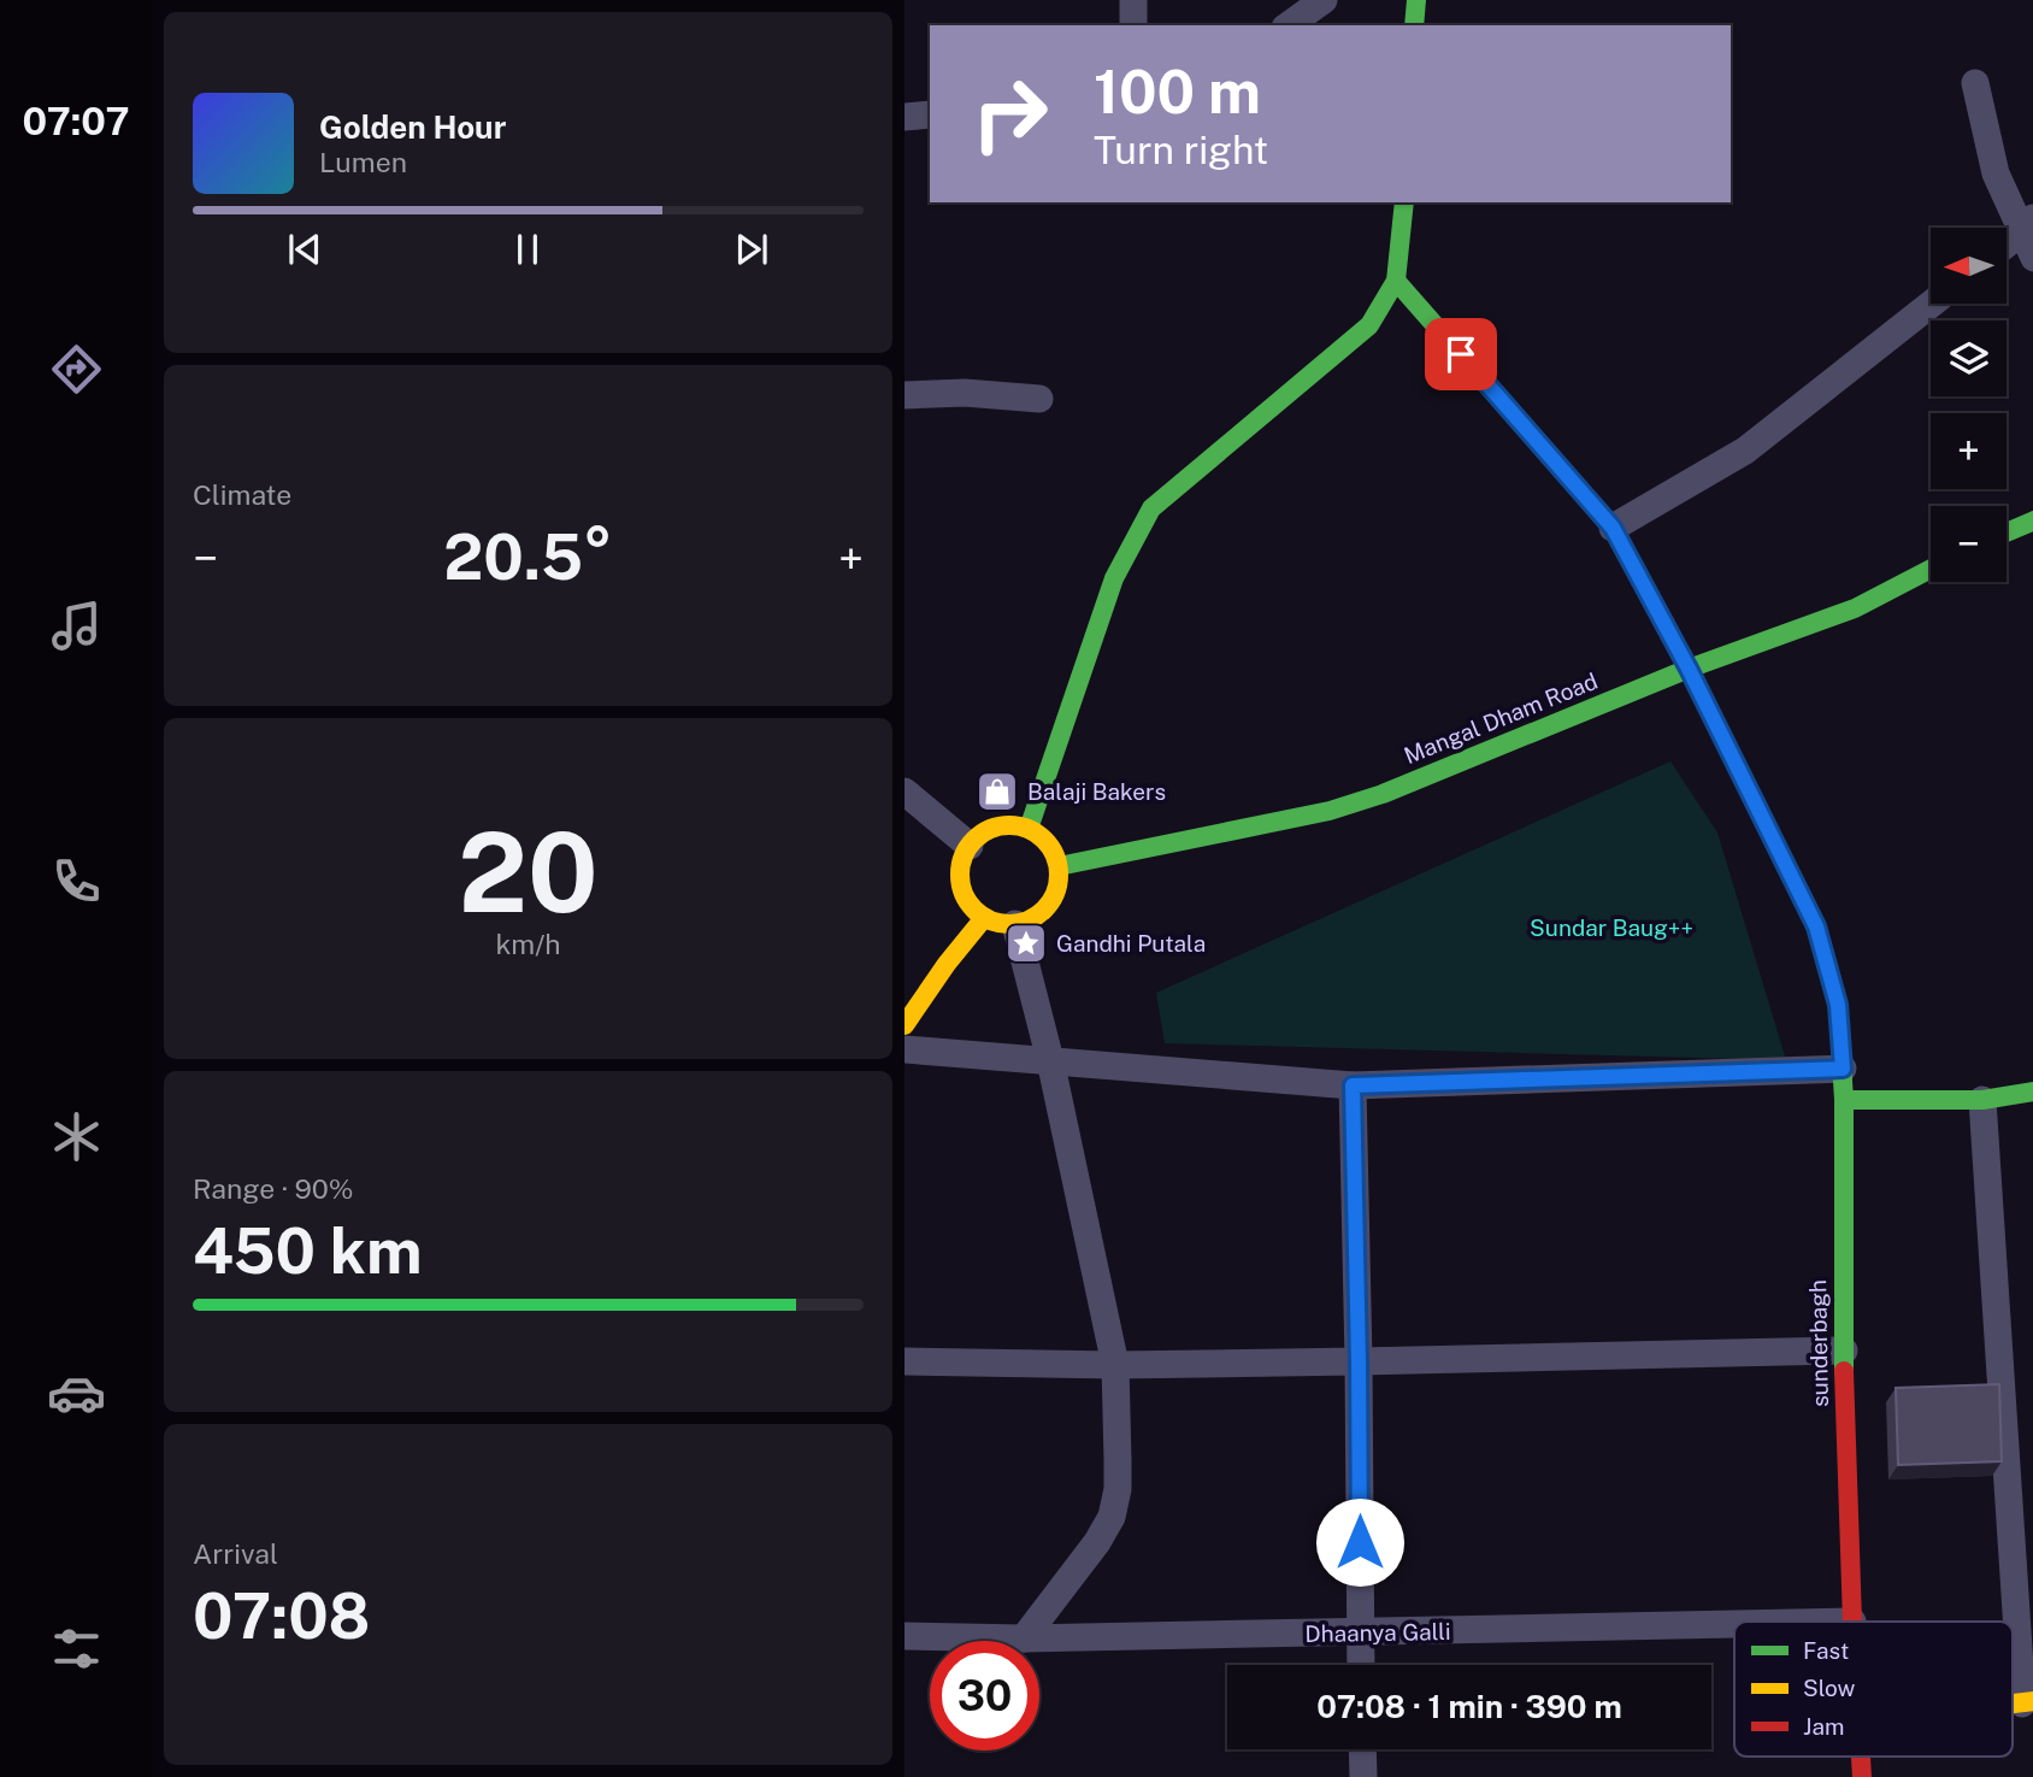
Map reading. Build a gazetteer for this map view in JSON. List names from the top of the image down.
{
  "streets": {
    "main road": ["Mangal Dham Road", "sunderbagh"],
    "street": ["Dhaanya Galli"]
  },
  "crossings": [
    ["Mangal Dham Road", "sunderbagh"]
  ],
  "parks": ["Sundar Baug++"],
  "places": {
    "shop": ["Balaji Bakers"],
    "place": ["Gandhi Putala"]
  },
  "legend": ["Fast", "Slow", "Jam"],
  "north": "left",
  "page": {
    "tabs": "07:07",
    "turn": ["100 m", "Turn right"],
    "song": ["Golden Hour", "Lumen"],
    "map_buttons": ["+", "−"],
    "tile": [
      "Climate",
      ["20", "km/h"],
      ["Range · 90%", "450 km"],
      ["Arrival", "07:08"]
    ],
    "heat": ["−", "20.5°", "+"],
    "limit": "30",
    "trip": "07:08 · 1 min · 390 m"
  }
}
